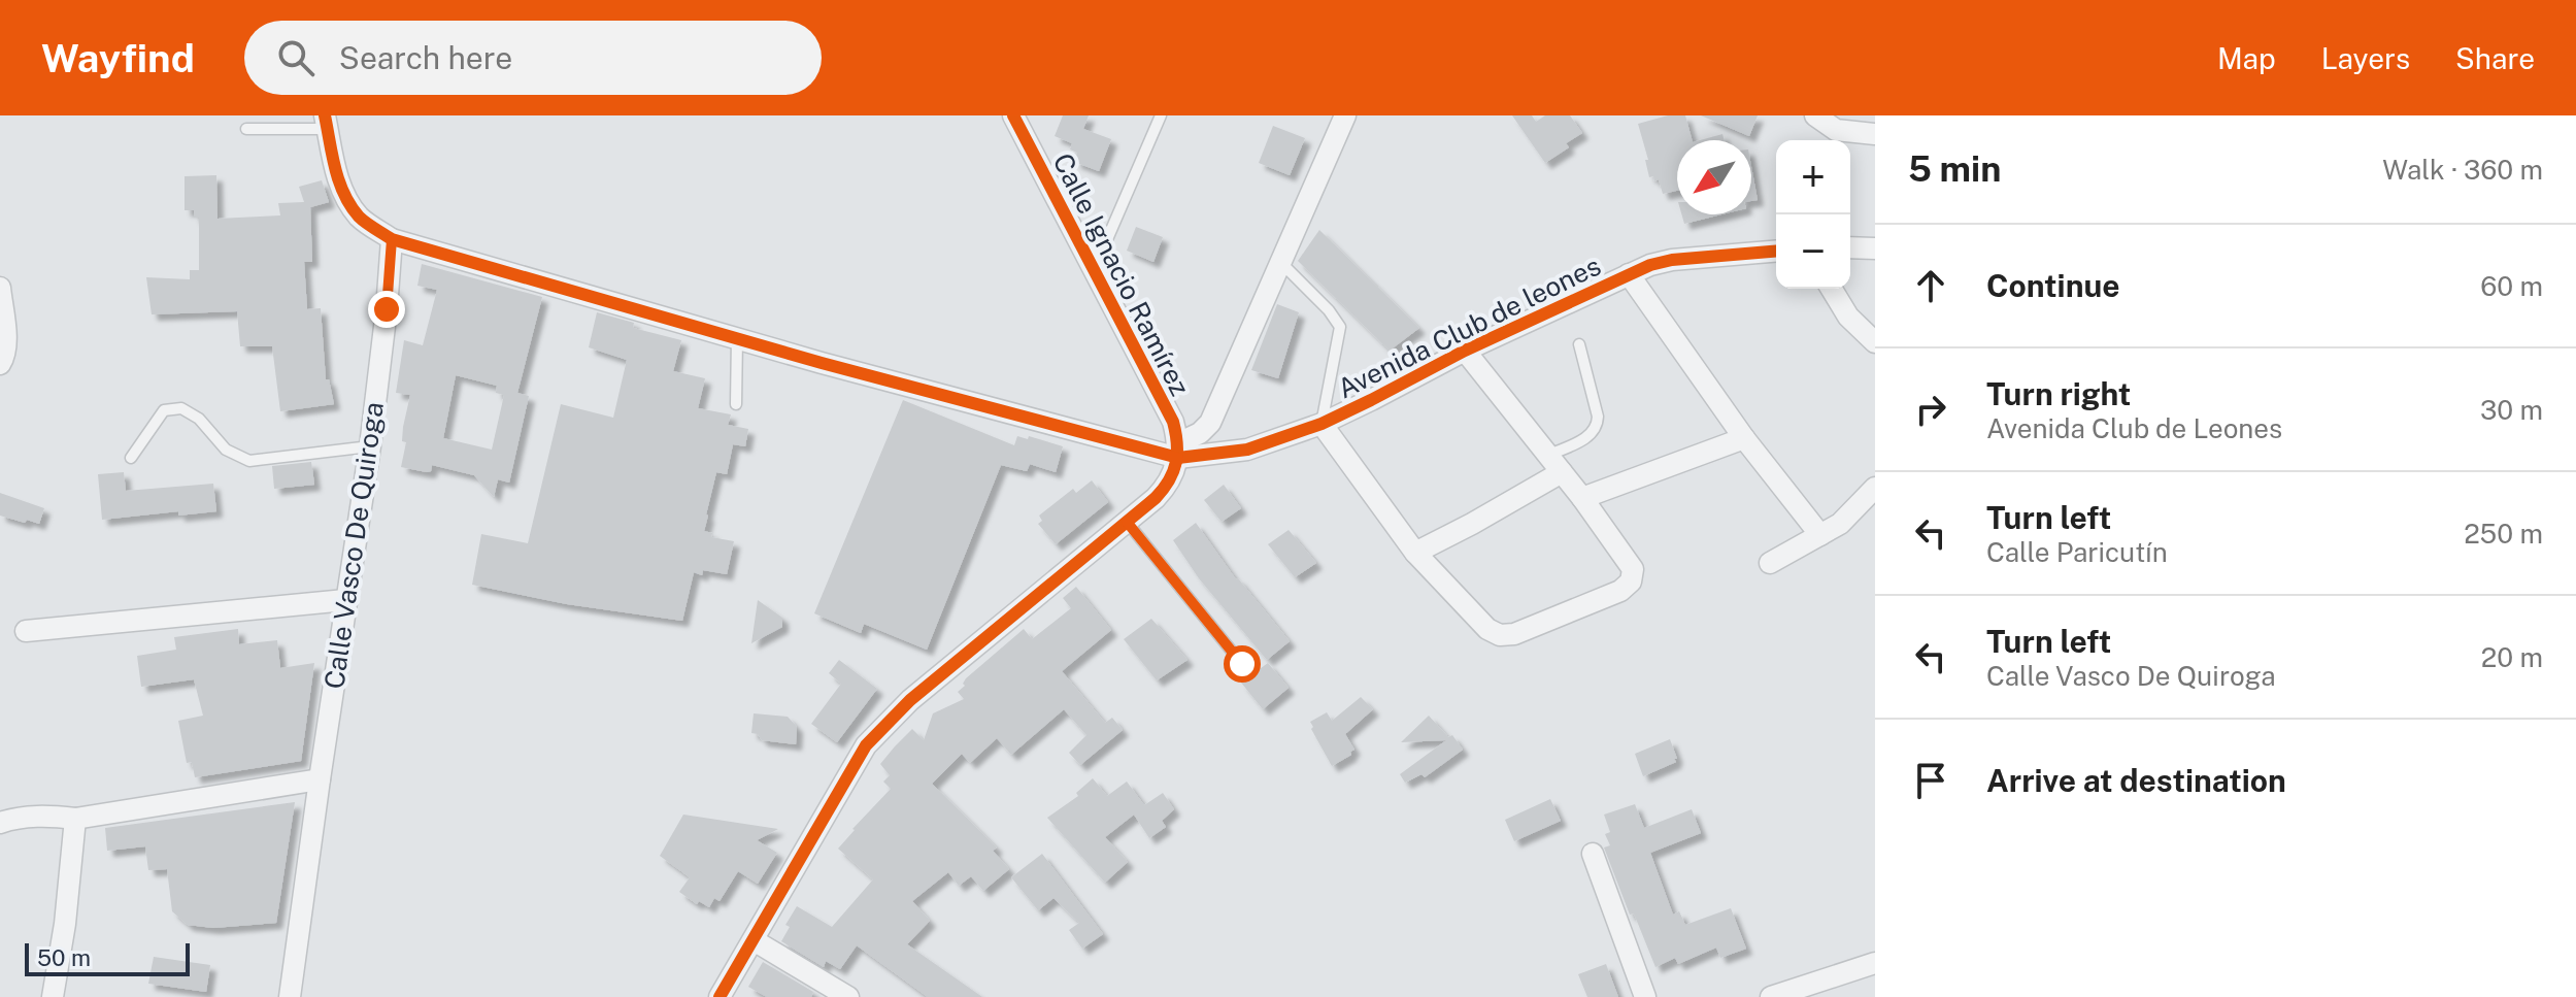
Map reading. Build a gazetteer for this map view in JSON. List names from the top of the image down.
{
  "streets": {
    "street": ["Calle Ignacio Ramírez", "Avenida Club de leones", "Calle Vasco De Quiroga"]
  },
  "crossings": [
    ["Calle Ignacio Ramírez", "Avenida Club de leones"]
  ],
  "scale_bar": "50 m",
  "north": "bottom left",
  "page": {
    "header": "Wayfind",
    "search": "Search here",
    "nav": ["Map", "Layers", "Share"],
    "heading": ["5 min", "Walk · 360 m"],
    "map_buttons": ["+", "−"],
    "list": [
      ["Continue", "60 m"],
      ["Turn right", "Avenida Club de Leones", "30 m"],
      ["Turn left", "Calle Paricutín", "250 m"],
      ["Turn left", "Calle Vasco De Quiroga", "20 m"],
      "Arrive at destination"
    ],
    "scale": "50 m"
  }
}
